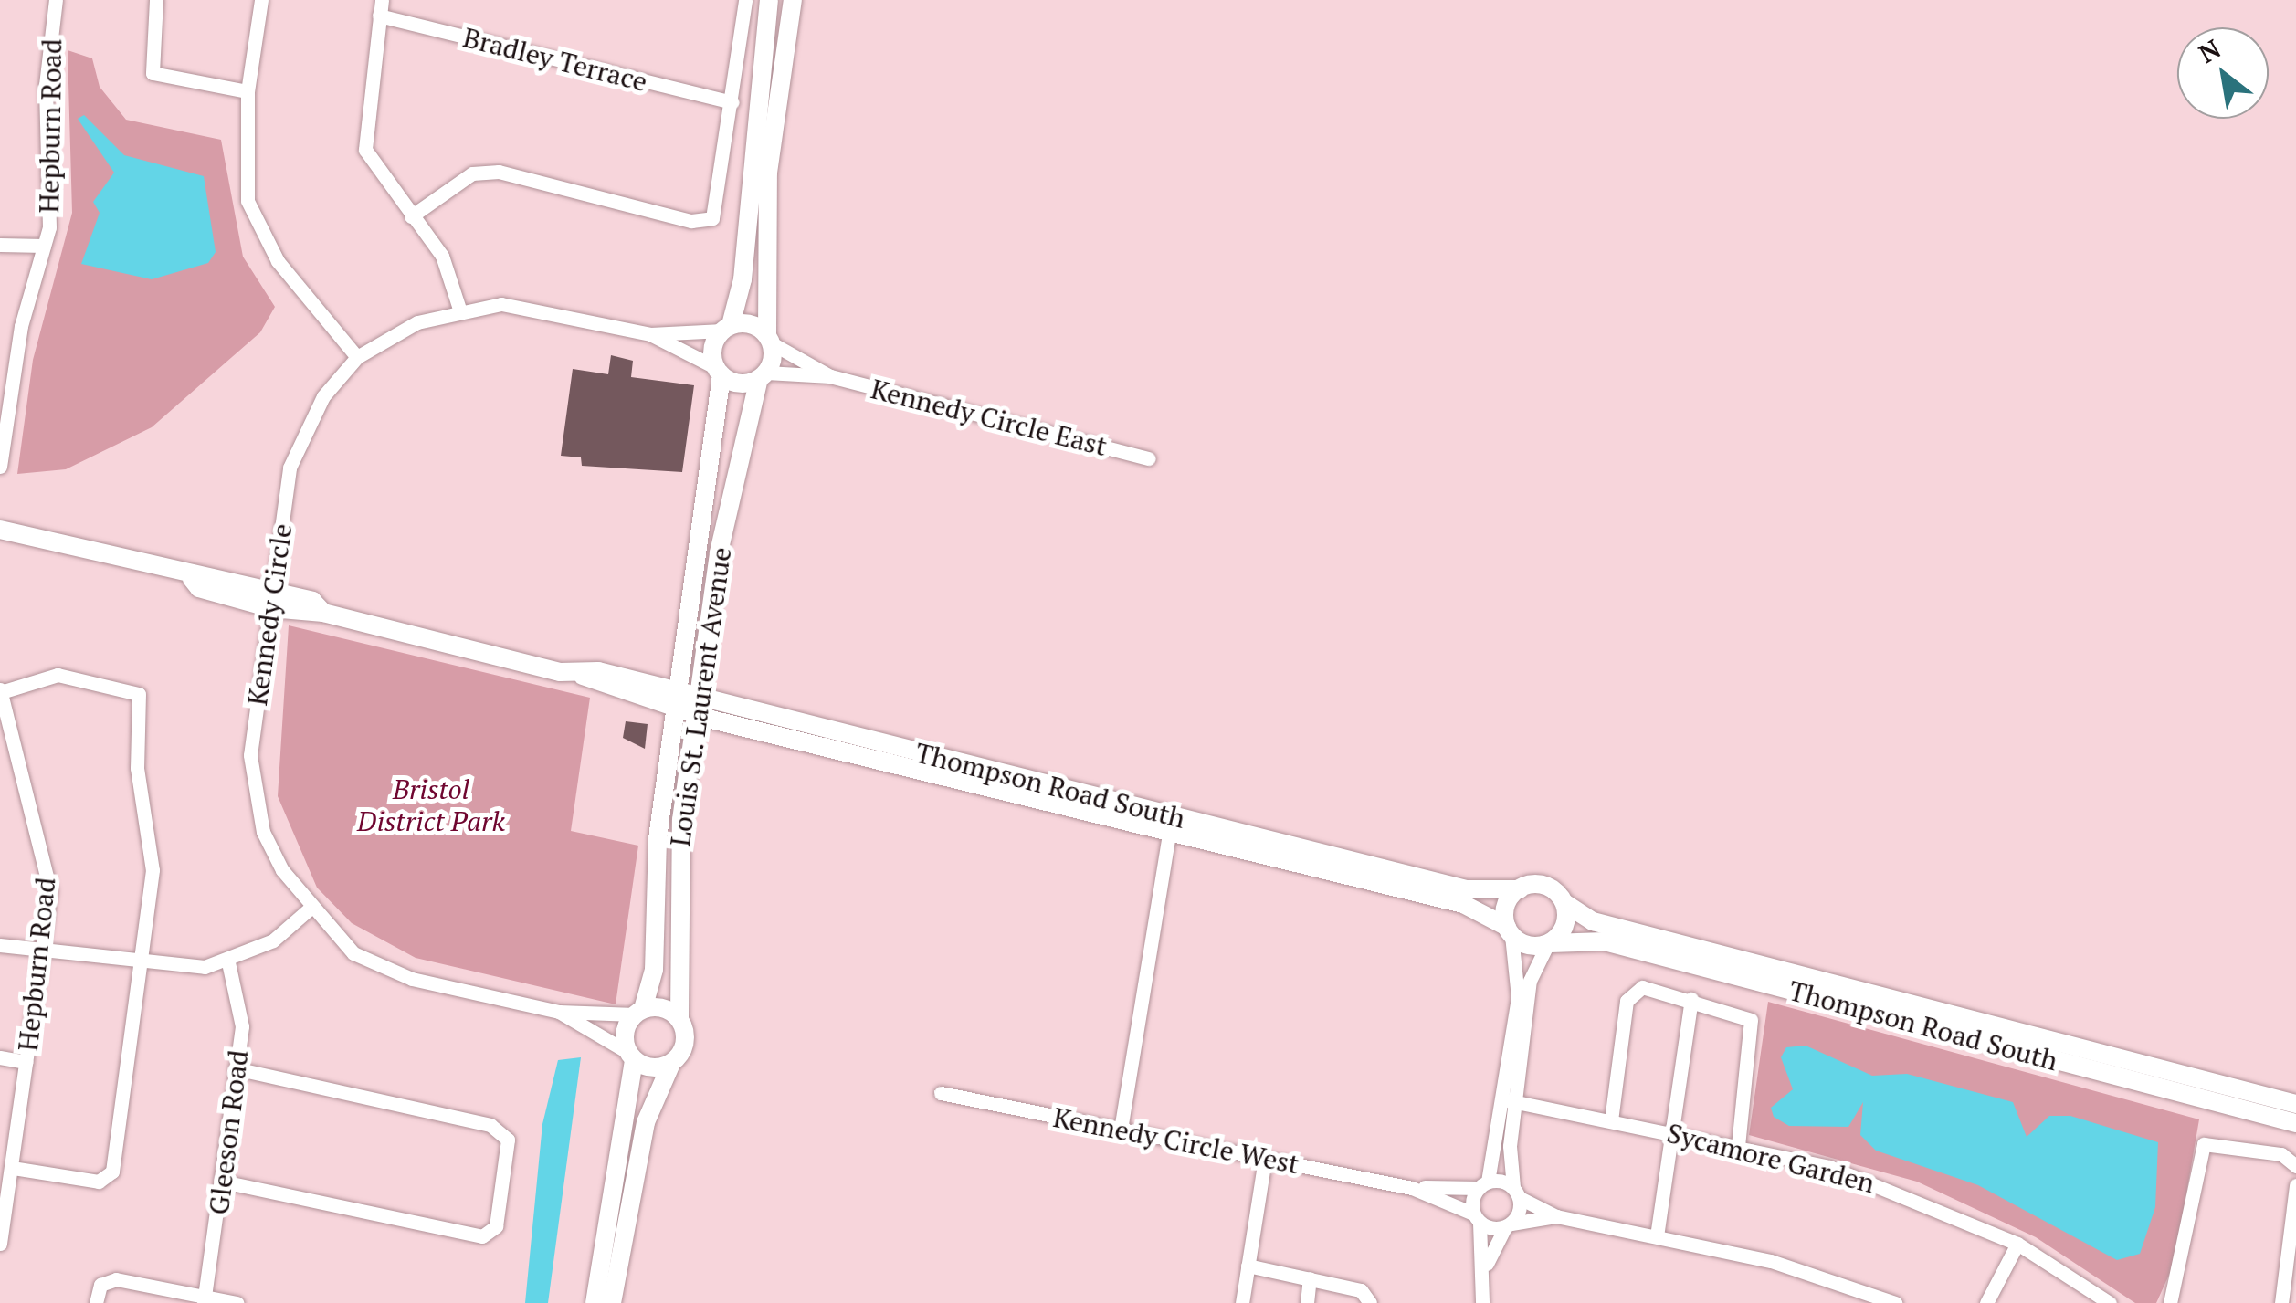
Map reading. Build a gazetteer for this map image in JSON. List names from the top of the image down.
{
  "streets": {
    "main road": ["Louis St. Laurent Avenue", "Thompson Road South"],
    "street": [
      "Bradley Terrace",
      "Hepburn Road",
      "Kennedy Circle East",
      "Kennedy Circle",
      "Gleeson Road",
      "Kennedy Circle West",
      "Sycamore Garden"
    ]
  },
  "crossings": [
    ["Kennedy Circle East", "Kennedy Circle"],
    ["Kennedy Circle East", "Louis St. Laurent Avenue"],
    ["Kennedy Circle", "Louis St. Laurent Avenue"],
    ["Kennedy Circle", "Thompson Road South"],
    ["Louis St. Laurent Avenue", "Thompson Road South"]
  ],
  "parks": ["Bristol District Park"],
  "north": "top left"
}
